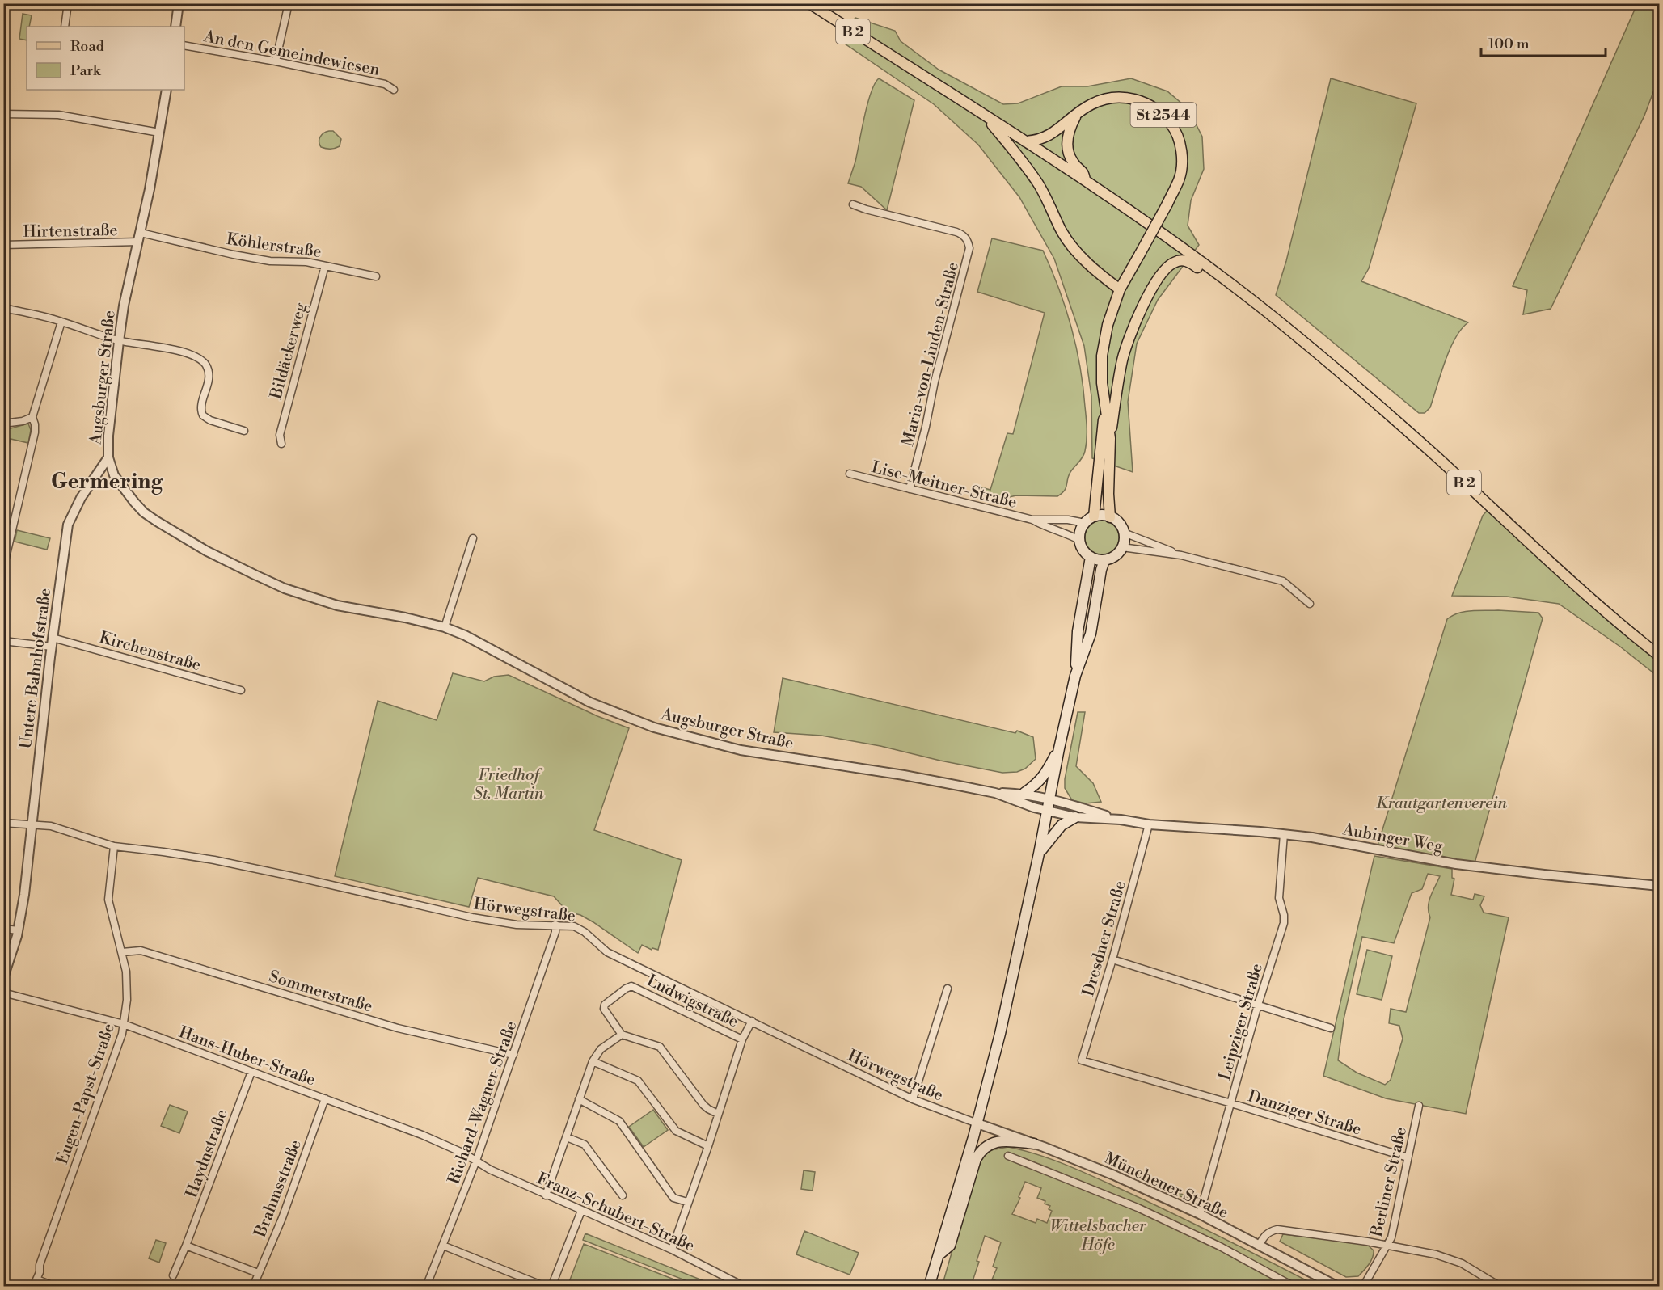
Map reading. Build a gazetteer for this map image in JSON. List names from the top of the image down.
{
  "streets": {
    "main road": ["B 2", "St 2544"],
    "street": [
      "An den Gemeindewiesen",
      "Hirtenstraße",
      "Köhlerstraße",
      "Bildäckerweg",
      "Maria-von-Linden-Straße",
      "Augsburger Straße",
      "Lise-Meitner-Straße",
      "Kirchenstraße",
      "Untere Bahnhofstraße",
      "Aubinger Weg",
      "Hörwegstraße",
      "Dresdner Straße",
      "Sommerstraße",
      "Ludwigstraße",
      "Leipziger Straße",
      "Hans-Huber-Straße",
      "Eugen-Papst-Straße",
      "Richard-Wagner-Straße",
      "Danziger Straße",
      "Haydnstraße",
      "Berliner Straße",
      "Münchener Straße",
      "Brahmsstraße",
      "Franz-Schubert-Straße"
    ]
  },
  "crossings": [
    ["St 2544", "Lise-Meitner-Straße"],
    ["Hirtenstraße", "Augsburger Straße"],
    ["Köhlerstraße", "Bildäckerweg"],
    ["Köhlerstraße", "Augsburger Straße"],
    ["Maria-von-Linden-Straße", "Lise-Meitner-Straße"],
    ["Augsburger Straße", "Untere Bahnhofstraße"],
    ["Augsburger Straße", "Aubinger Weg"],
    ["Kirchenstraße", "Untere Bahnhofstraße"],
    ["Untere Bahnhofstraße", "Hörwegstraße"],
    ["Aubinger Weg", "Dresdner Straße"],
    ["Aubinger Weg", "Leipziger Straße"],
    ["Hörwegstraße", "Ludwigstraße"],
    ["Hörwegstraße", "Eugen-Papst-Straße"],
    ["Hörwegstraße", "Richard-Wagner-Straße"],
    ["Hörwegstraße", "Münchener Straße"],
    ["Dresdner Straße", "Danziger Straße"],
    ["Sommerstraße", "Eugen-Papst-Straße"],
    ["Sommerstraße", "Richard-Wagner-Straße"],
    ["Ludwigstraße", "Franz-Schubert-Straße"],
    ["Leipziger Straße", "Danziger Straße"],
    ["Leipziger Straße", "Münchener Straße"],
    ["Hans-Huber-Straße", "Eugen-Papst-Straße"],
    ["Hans-Huber-Straße", "Richard-Wagner-Straße"],
    ["Hans-Huber-Straße", "Haydnstraße"],
    ["Hans-Huber-Straße", "Brahmsstraße"],
    ["Hans-Huber-Straße", "Franz-Schubert-Straße"],
    ["Richard-Wagner-Straße", "Franz-Schubert-Straße"],
    ["Danziger Straße", "Berliner Straße"]
  ],
  "districts": ["Germering"],
  "parks": ["Friedhof St. Martin", "Krautgartenverein", "Wittelsbacher Höfe"],
  "legend": ["Road", "Park"],
  "scale_bar": "100 m"
}
